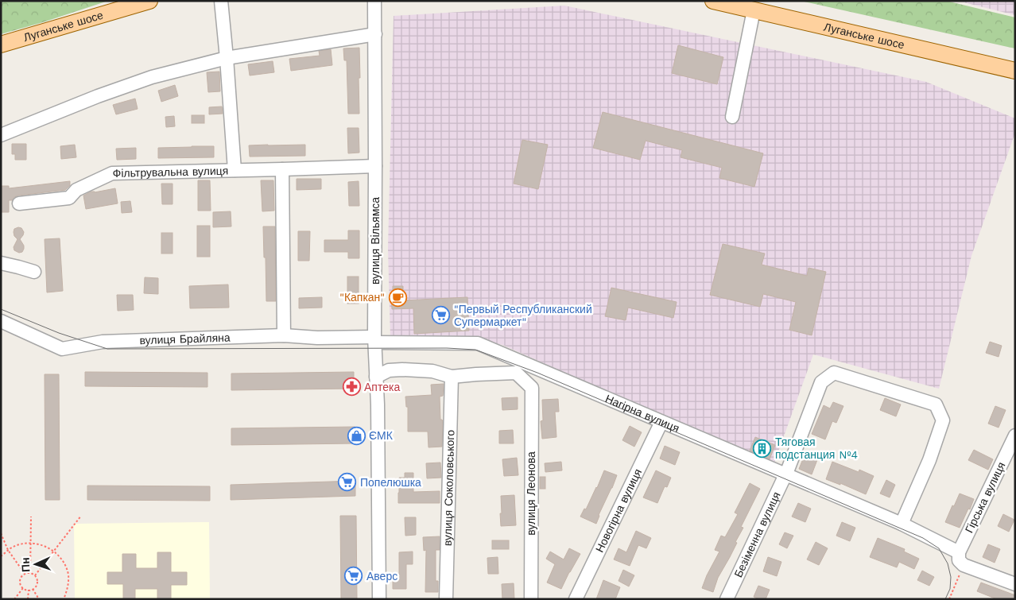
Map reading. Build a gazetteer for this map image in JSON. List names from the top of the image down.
{
  "streets": {
    "main road": ["Луганське шосе"],
    "street": [
      "Фільтрувальна вулиця",
      "вулиця Вільямса",
      "вулиця Брайляна",
      "Нагірна вулиця",
      "вулиця Соколовського",
      "вулиця Леонова",
      "Гірська вулиця",
      "Новогірна вулиця",
      "Безіменна вулиця"
    ]
  },
  "crossings": [
    ["Фільтрувальна вулиця", "вулиця Вільямса"],
    ["вулиця Вільямса", "вулиця Брайляна"],
    ["вулиця Вільямса", "Нагірна вулиця"],
    ["вулиця Брайляна", "Нагірна вулиця"],
    ["Нагірна вулиця", "Гірська вулиця"],
    ["Нагірна вулиця", "Новогірна вулиця"],
    ["Нагірна вулиця", "Безіменна вулиця"],
    ["вулиця Соколовського", "вулиця Леонова"]
  ],
  "places": {
    "cafe": ["\"Капкан\""],
    "supermarket": ["\"Первый Республиканский Супермаркет\"", "Попелюшка", "Аверс"],
    "pharmacy": ["Аптека"],
    "shop": ["ЄМК"],
    "building": ["Тяговая подстанция №4"]
  },
  "north": "left"
}
